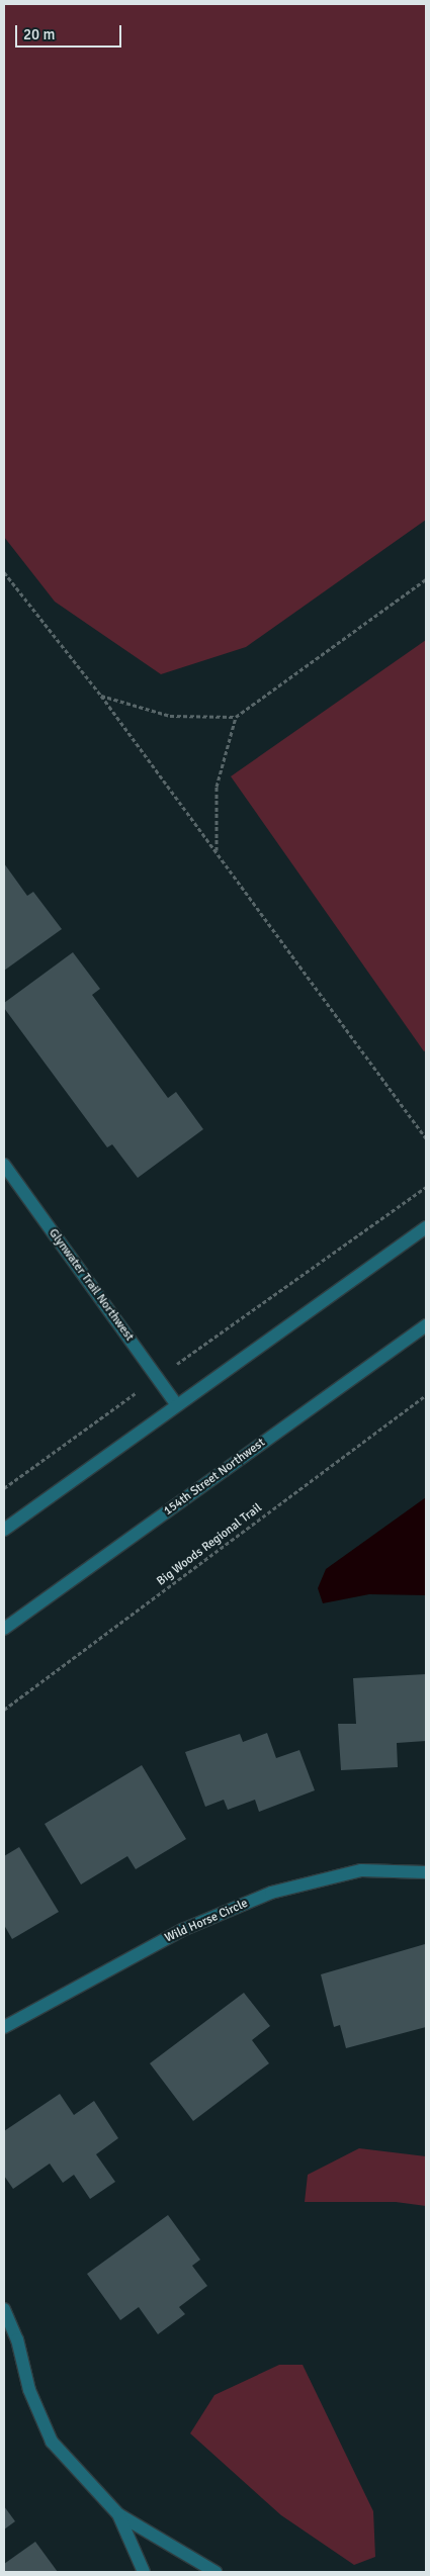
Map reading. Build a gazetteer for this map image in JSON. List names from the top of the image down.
{
  "streets": {
    "street": ["Glynwater Trail Northwest", "154th Street Northwest", "Wild Horse Circle"],
    "path": ["Big Woods Regional Trail"]
  },
  "scale_bar": "20 m"
}
